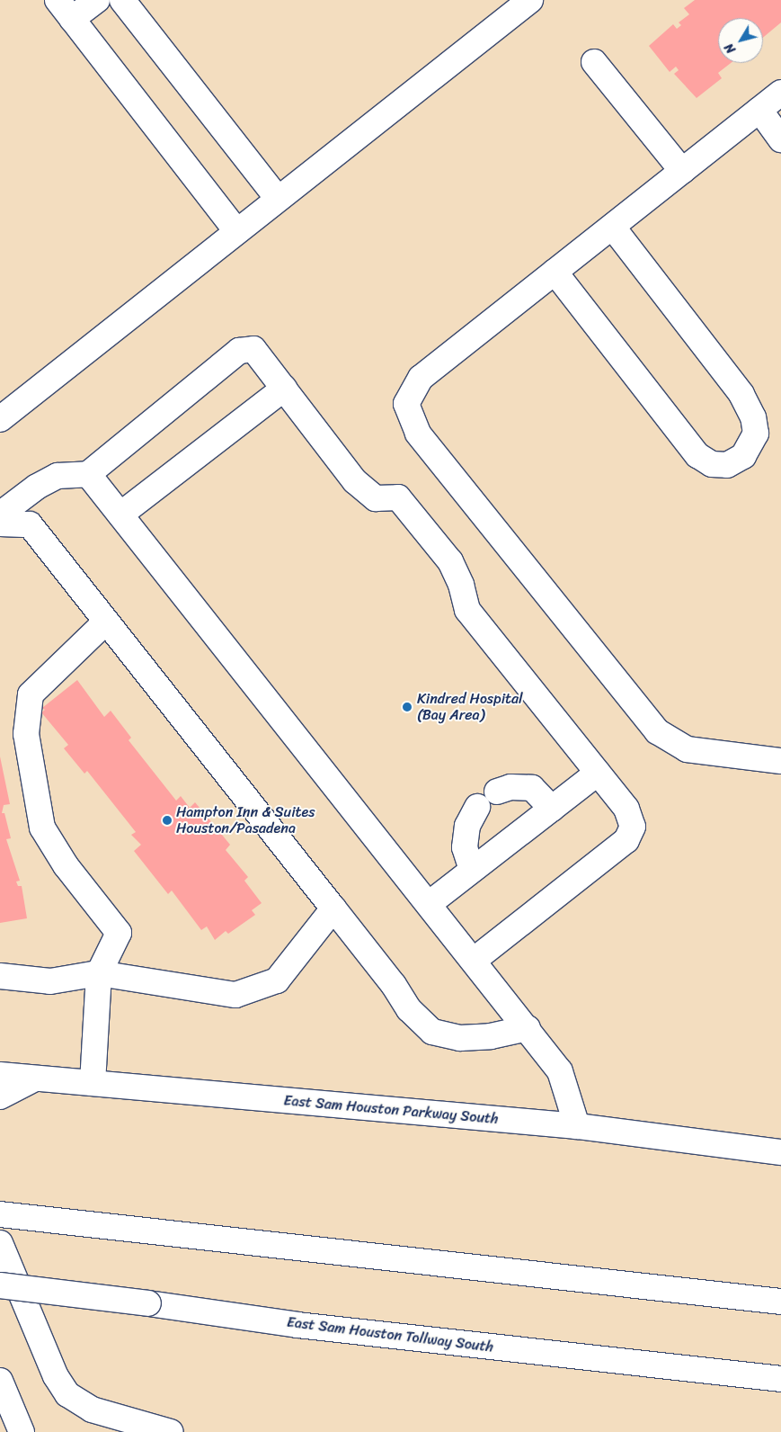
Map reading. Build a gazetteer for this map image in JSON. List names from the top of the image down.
{
  "streets": {
    "main road": ["East Sam Houston Parkway South", "East Sam Houston Tollway South"]
  },
  "places": ["Kindred Hospital (Bay Area)", "Hampton Inn & Suites Houston/Pasadena"],
  "north": "bottom left"
}
